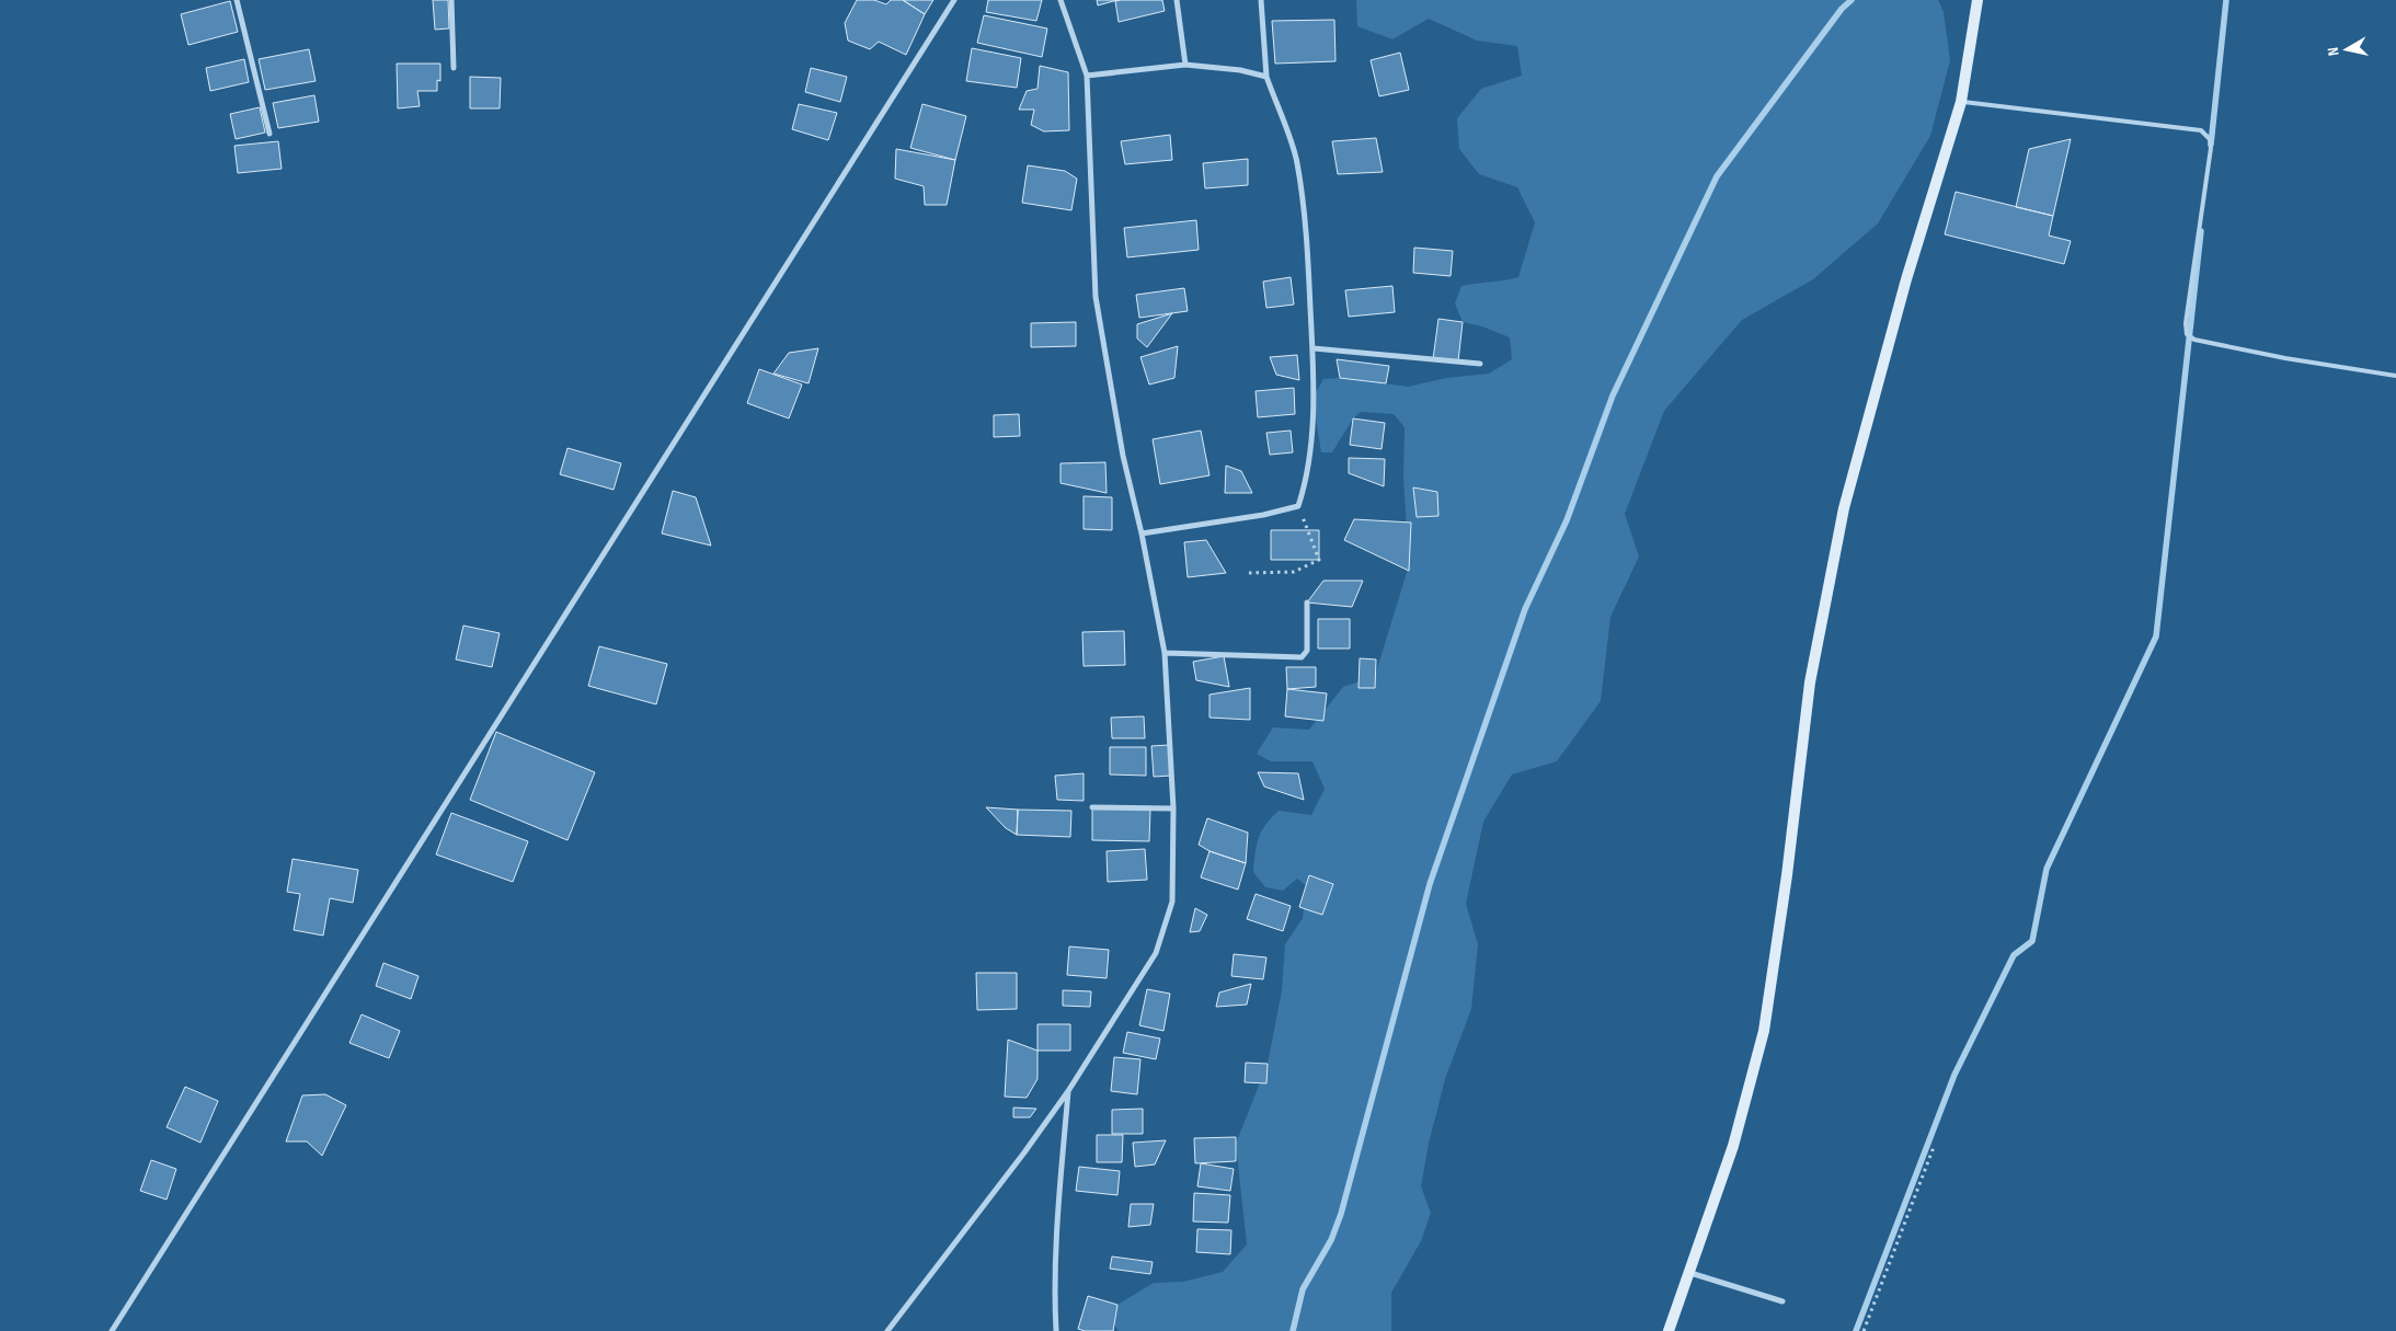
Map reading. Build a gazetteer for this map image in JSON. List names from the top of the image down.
{
  "north": "left"
}
